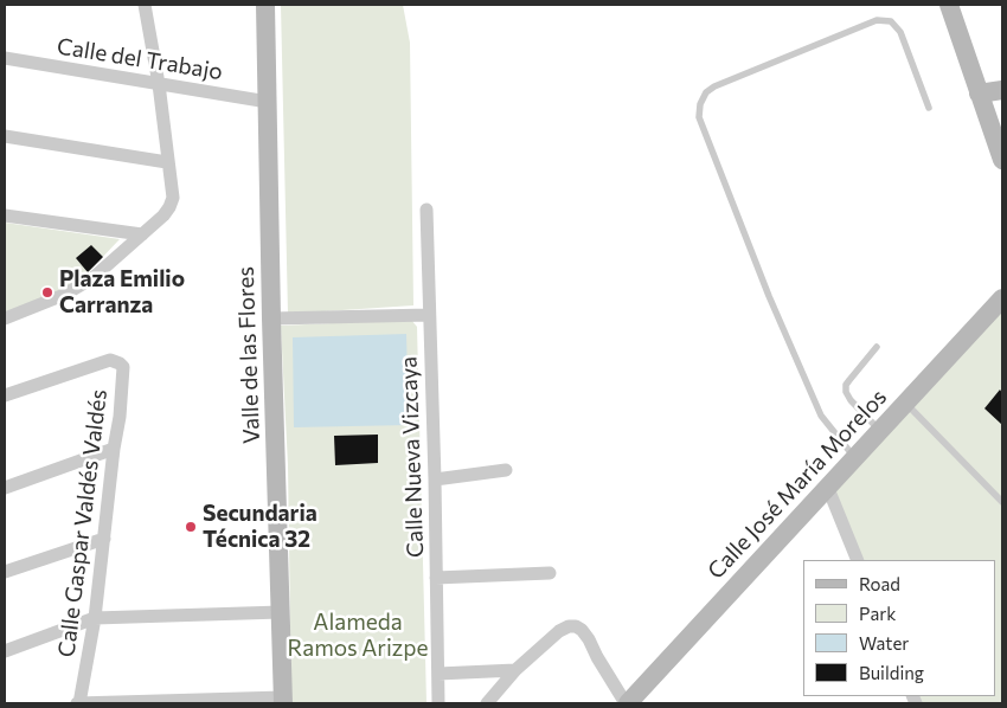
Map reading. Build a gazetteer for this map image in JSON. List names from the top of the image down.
{
  "streets": {
    "street": [
      "Calle del Trabajo",
      "Valle de las Flores",
      "Calle Nueva Vizcaya",
      "Calle José María Morelos",
      "Calle Gaspar Valdés Valdés"
    ]
  },
  "crossings": [
    ["Calle del Trabajo", "Valle de las Flores"]
  ],
  "parks": ["Alameda Ramos Arizpe"],
  "places": ["Plaza Emilio Carranza", "Secundaria Técnica 32"],
  "legend": [
    "Road",
    "Park",
    "Water",
    "Building"
  ]
}
